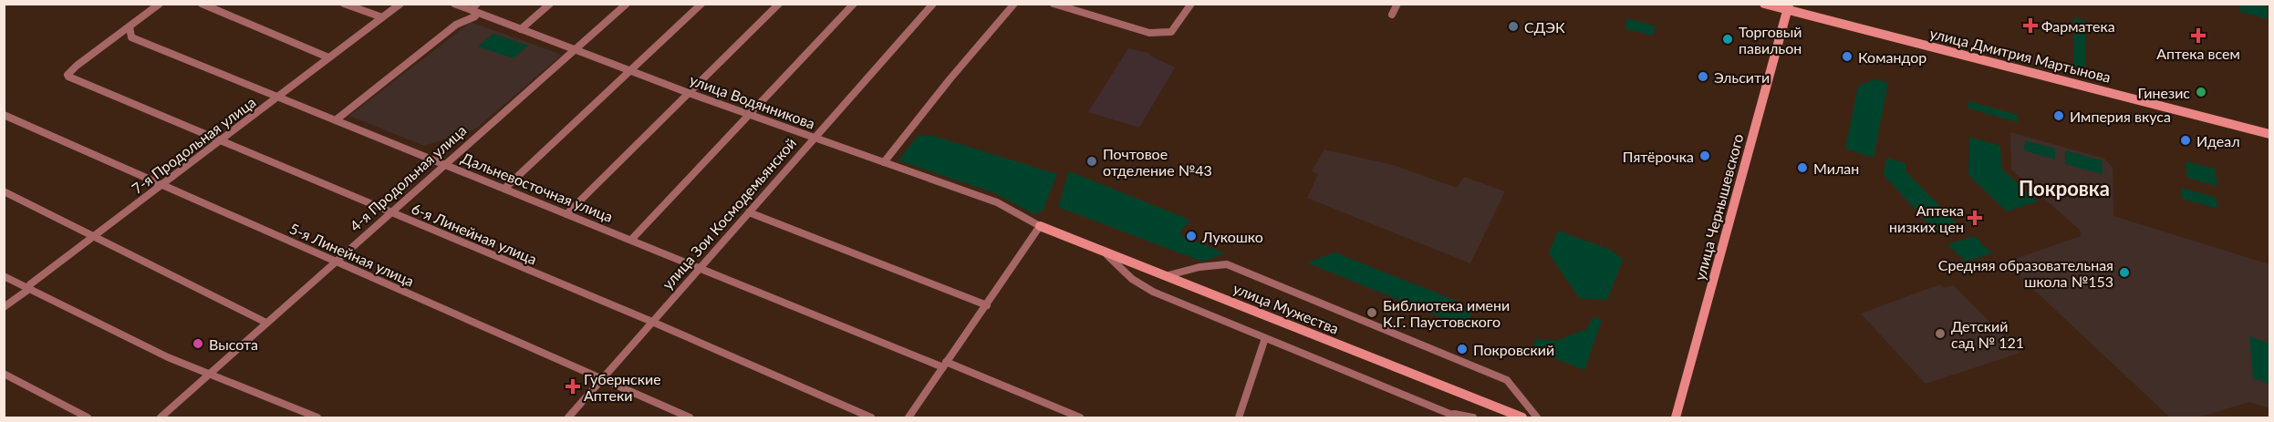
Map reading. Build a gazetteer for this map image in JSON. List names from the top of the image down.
{
  "streets": {
    "street": [
      "улица Дмитрия Мартынова",
      "улица Водянникова",
      "7-я Продольная улица",
      "4-я Продольная улица",
      "Дальневосточная улица",
      "улица Чернышевского",
      "улица Зои Космодемьянской",
      "6-я Линейная улица",
      "5-я Линейная улица",
      "улица Мужества"
    ]
  },
  "crossings": [
    ["улица Дмитрия Мартынова", "улица Чернышевского"],
    ["улица Водянникова", "4-я Продольная улица"],
    ["улица Водянникова", "улица Зои Космодемьянской"],
    ["улица Водянникова", "улица Мужества"],
    ["7-я Продольная улица", "Дальневосточная улица"],
    ["7-я Продольная улица", "6-я Линейная улица"],
    ["7-я Продольная улица", "5-я Линейная улица"],
    ["4-я Продольная улица", "Дальневосточная улица"],
    ["4-я Продольная улица", "6-я Линейная улица"],
    ["4-я Продольная улица", "5-я Линейная улица"],
    ["Дальневосточная улица", "улица Зои Космодемьянской"],
    ["Дальневосточная улица", "6-я Линейная улица"],
    ["улица Зои Космодемьянской", "6-я Линейная улица"],
    ["улица Зои Космодемьянской", "5-я Линейная улица"]
  ],
  "districts": ["Покровка"],
  "places": {
    "health": [
      "Фарматека",
      "Аптека всем",
      "Аптека низких цен",
      "Губернские Аптеки"
    ],
    "other": [
      "СДЭК",
      "Торговый павильон",
      "Командор",
      "Эльсити",
      "Гинезис",
      "Империя вкуса",
      "Идеал",
      "Пятёрочка",
      "Почтовое отделение №43",
      "Милан",
      "Лукошко",
      "Средняя образовательная школа №153",
      "Библиотека имени К.Г. Паустовского",
      "Детский сад № 121",
      "Высота",
      "Покровский"
    ]
  }
}
